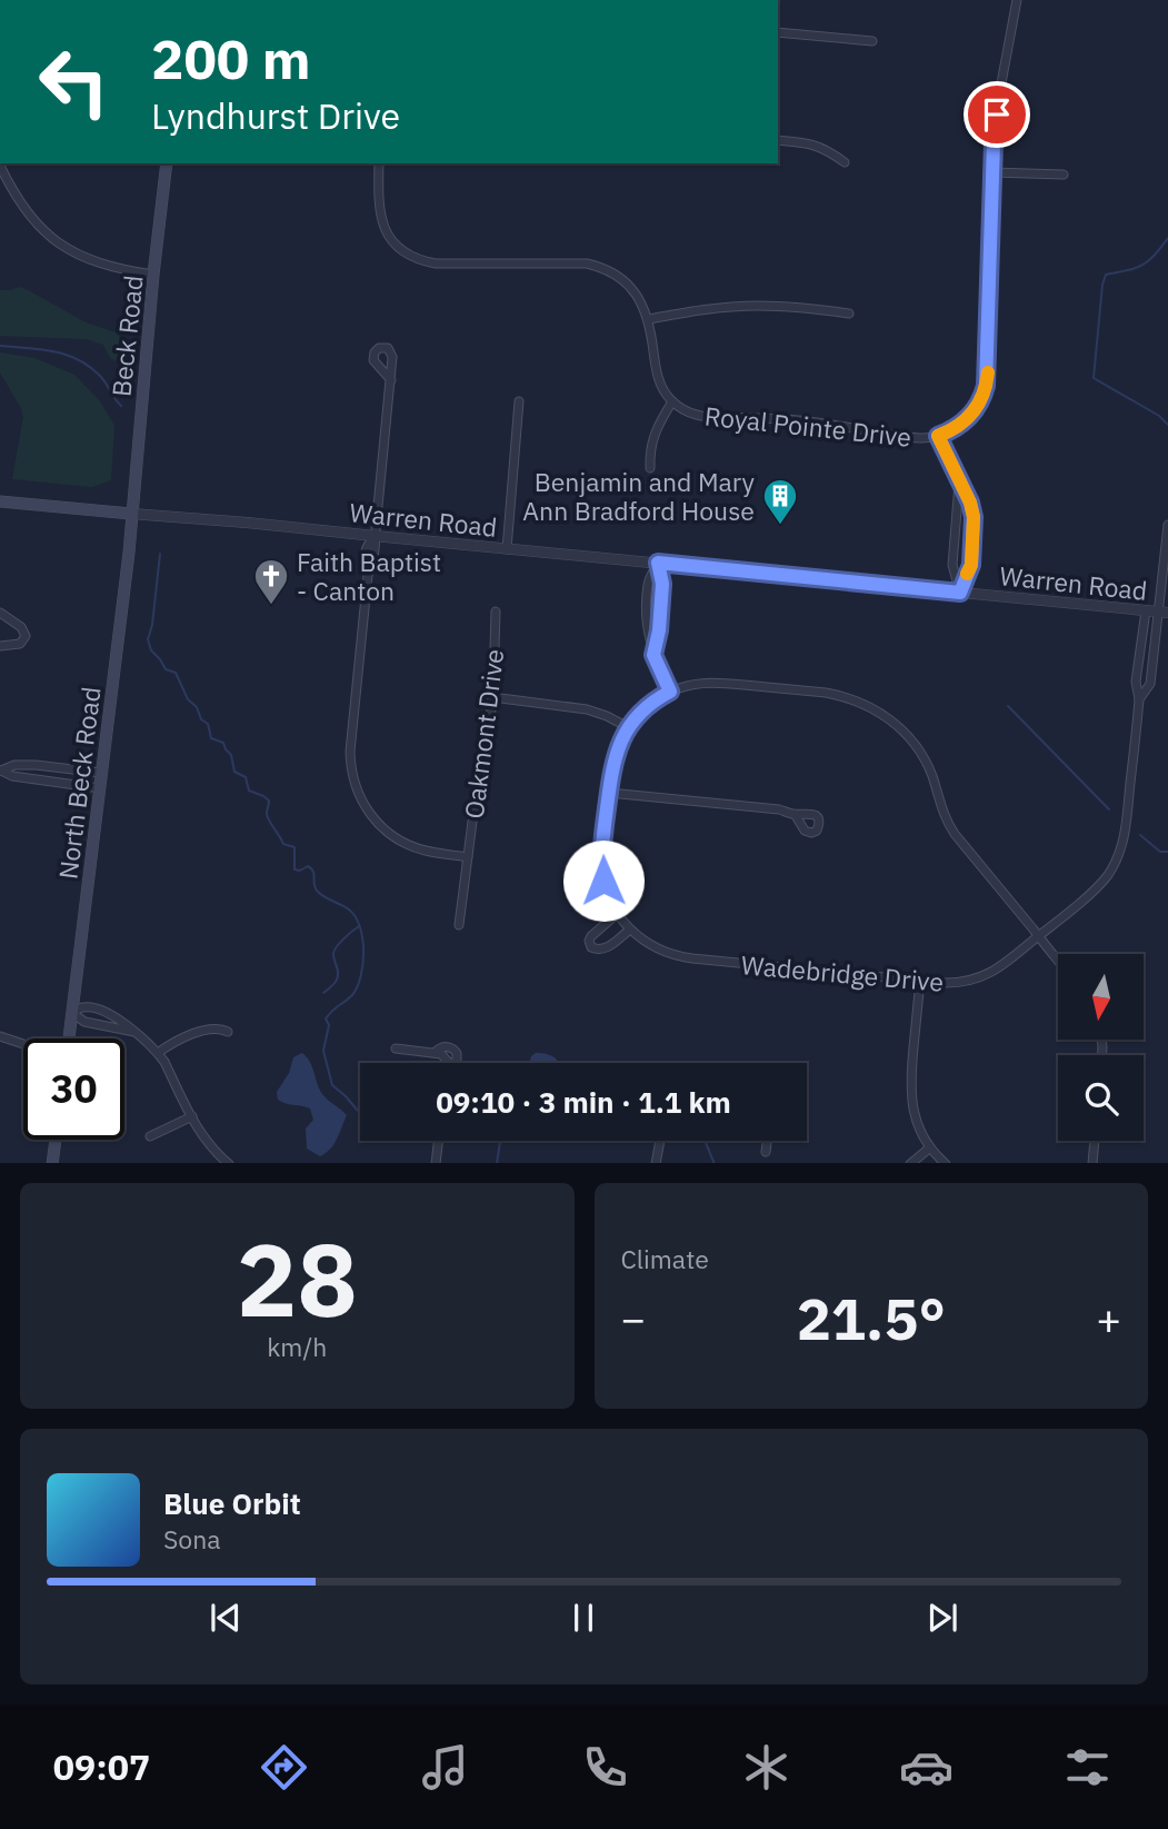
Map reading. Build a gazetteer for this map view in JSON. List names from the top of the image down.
{
  "streets": {
    "main road": ["Beck Road", "Warren Road", "North Beck Road"],
    "street": ["Royal Pointe Drive", "Oakmont Drive", "Wadebridge Drive"]
  },
  "crossings": [
    ["Beck Road", "Warren Road"],
    ["Beck Road", "North Beck Road"],
    ["Warren Road", "North Beck Road"],
    ["Warren Road", "Wadebridge Drive"]
  ],
  "places": {
    "building": ["Benjamin and Mary Ann Bradford House"],
    "church": ["Faith Baptist - Canton"]
  },
  "north": "bottom",
  "page": {
    "turn": ["200 m", "Lyndhurst Drive"],
    "limit": "30",
    "trip": "09:10 · 3 min · 1.1 km",
    "tile": [
      ["28", "km/h"],
      "Climate"
    ],
    "heat": ["−", "21.5°", "+"],
    "song": ["Blue Orbit", "Sona"],
    "tabs": "09:07"
  }
}
